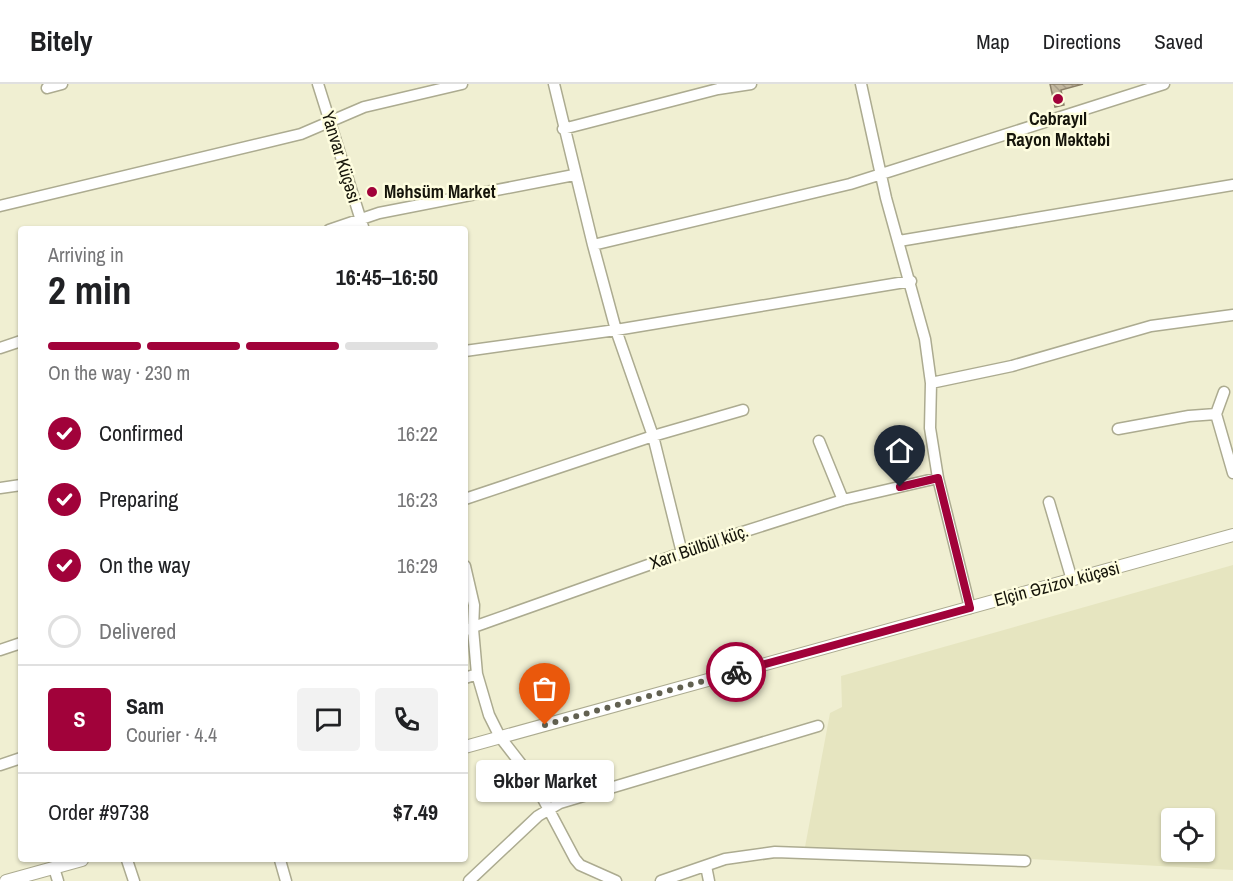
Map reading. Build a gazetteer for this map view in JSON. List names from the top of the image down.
{
  "streets": {
    "street": ["Yanvar Küçəsi", "Xarı Bülbül küç.", "Elçin Əzizov küçəsi"]
  },
  "places": ["Cəbrayıl Rayon Məktəbi", "Məhsüm Market", "Əkbər Market"],
  "page": {
    "header": "Bitely",
    "nav": ["Map", "Directions", "Saved"],
    "heading": ["2 min", "Arriving in", "16:45–16:50"],
    "panel": [
      "Sam",
      "Courier · 4.4",
      "Order #9738",
      "$7.49"
    ],
    "bar": "On the way · 230 m",
    "list": [
      ["Confirmed", "16:22"],
      ["Preparing", "16:23"],
      ["On the way", "16:29"],
      "Delivered"
    ],
    "round": "S",
    "bubble": "Əkbər Market"
  }
}
